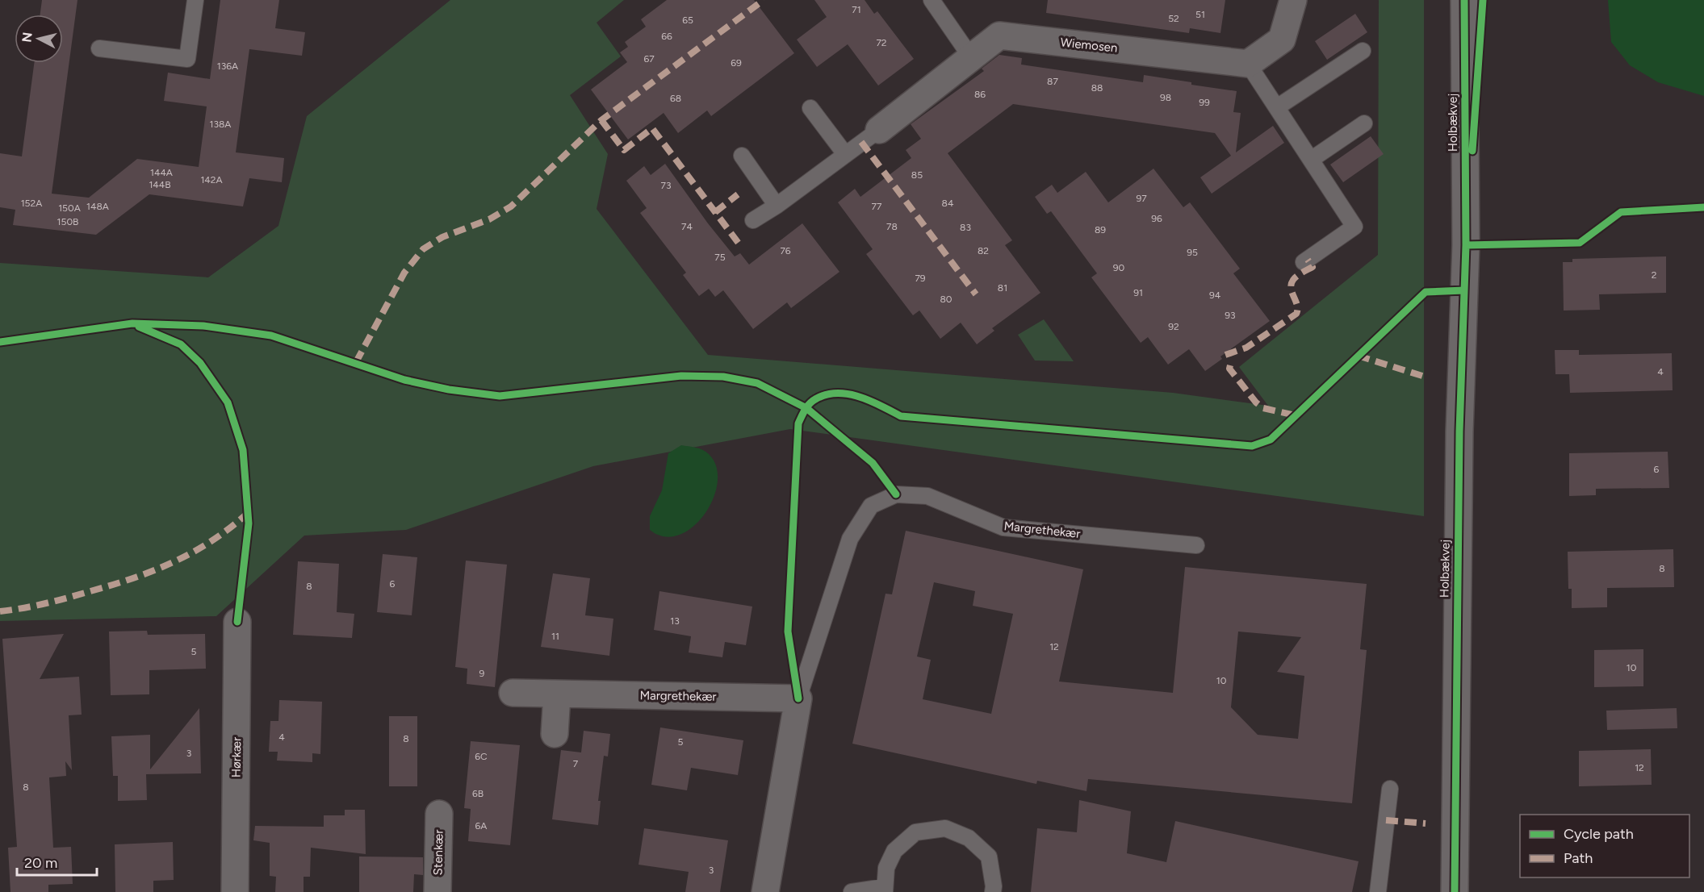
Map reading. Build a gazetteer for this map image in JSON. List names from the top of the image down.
{
  "streets": {
    "street": [
      "Wiemosen",
      "Holbækvej",
      "Margrethekær",
      "Hørkær",
      "Stenkær"
    ]
  },
  "house_numbers": [
    "71",
    "51",
    "52",
    "65",
    "66",
    "72",
    "67",
    "69",
    "136A",
    "87",
    "88",
    "86",
    "98",
    "68",
    "99",
    "138A",
    "144A",
    "85",
    "142A",
    "144B",
    "73",
    "97",
    "152A",
    "84",
    "148A",
    "77",
    "150A",
    "96",
    "150B",
    "74",
    "78",
    "83",
    "89",
    "76",
    "82",
    "95",
    "75",
    "90",
    "2",
    "79",
    "81",
    "91",
    "94",
    "80",
    "93",
    "92",
    "4",
    "6",
    "8",
    "6",
    "8",
    "13",
    "11",
    "12",
    "5",
    "10",
    "9",
    "10",
    "4",
    "8",
    "5",
    "3",
    "6C",
    "7",
    "12",
    "8",
    "6B",
    "6A",
    "3"
  ],
  "legend": ["Cycle path", "Path"],
  "scale_bar": "20 m",
  "north": "left"
}
